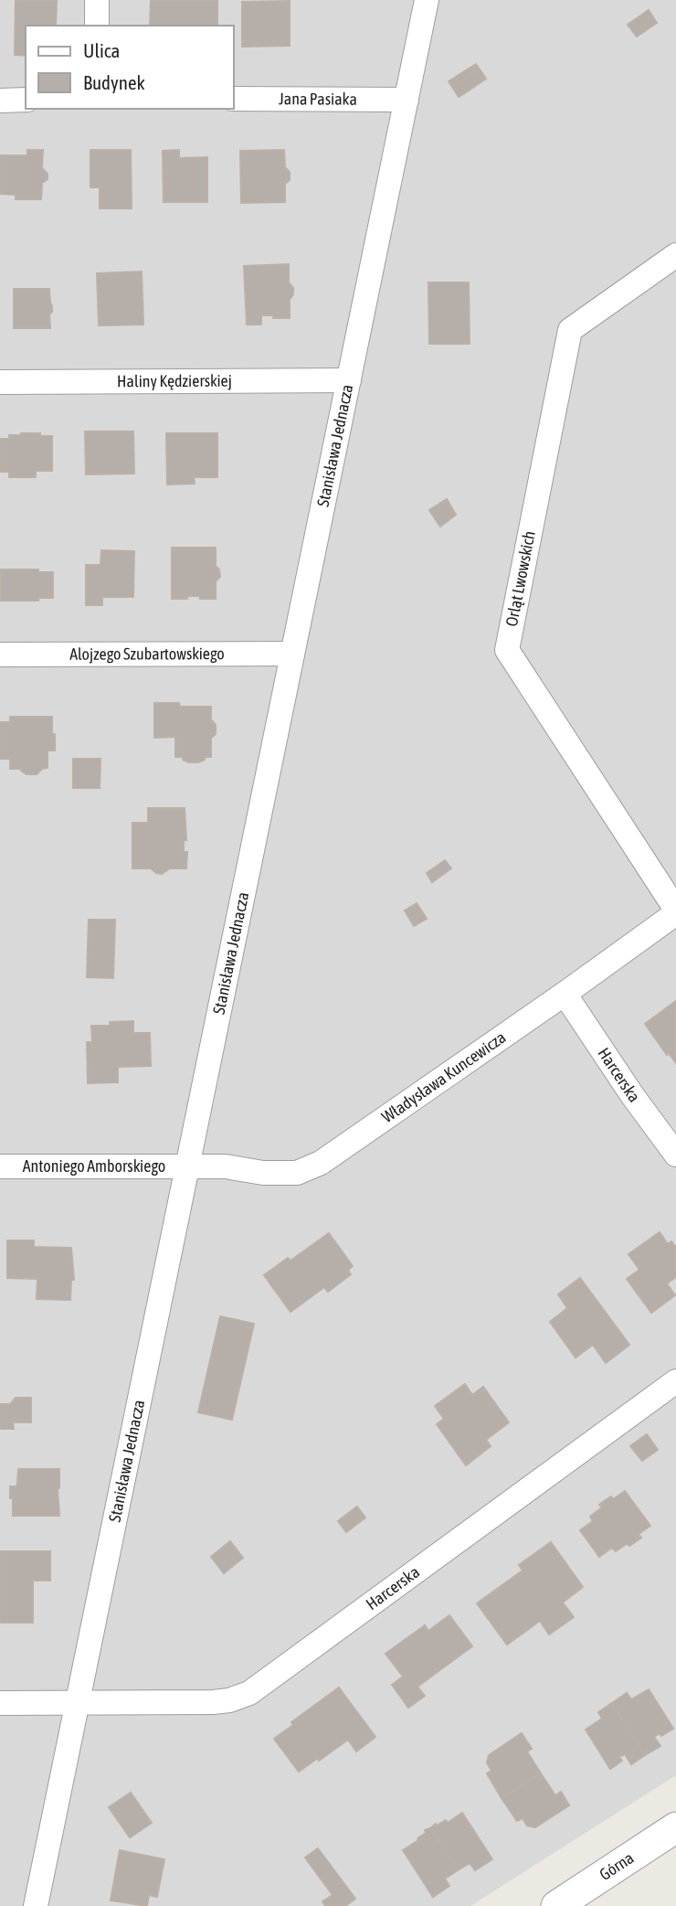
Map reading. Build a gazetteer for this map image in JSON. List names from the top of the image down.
{
  "streets": {
    "street": [
      "Jana Pasiaka",
      "Haliny Kędzierskiej",
      "Stanisława Jednacza",
      "Orląt Lwowskich",
      "Alojzego Szubartowskiego",
      "Harcerska",
      "Władysława Kuncewicza",
      "Antoniego Amborskiego",
      "Górna"
    ]
  },
  "crossings": [
    ["Jana Pasiaka", "Stanisława Jednacza"],
    ["Haliny Kędzierskiej", "Stanisława Jednacza"],
    ["Stanisława Jednacza", "Alojzego Szubartowskiego"],
    ["Stanisława Jednacza", "Harcerska"],
    ["Stanisława Jednacza", "Władysława Kuncewicza"],
    ["Stanisława Jednacza", "Antoniego Amborskiego"],
    ["Orląt Lwowskich", "Władysława Kuncewicza"],
    ["Harcerska", "Władysława Kuncewicza"],
    ["Władysława Kuncewicza", "Antoniego Amborskiego"]
  ],
  "legend": ["Ulica", "Budynek"]
}
